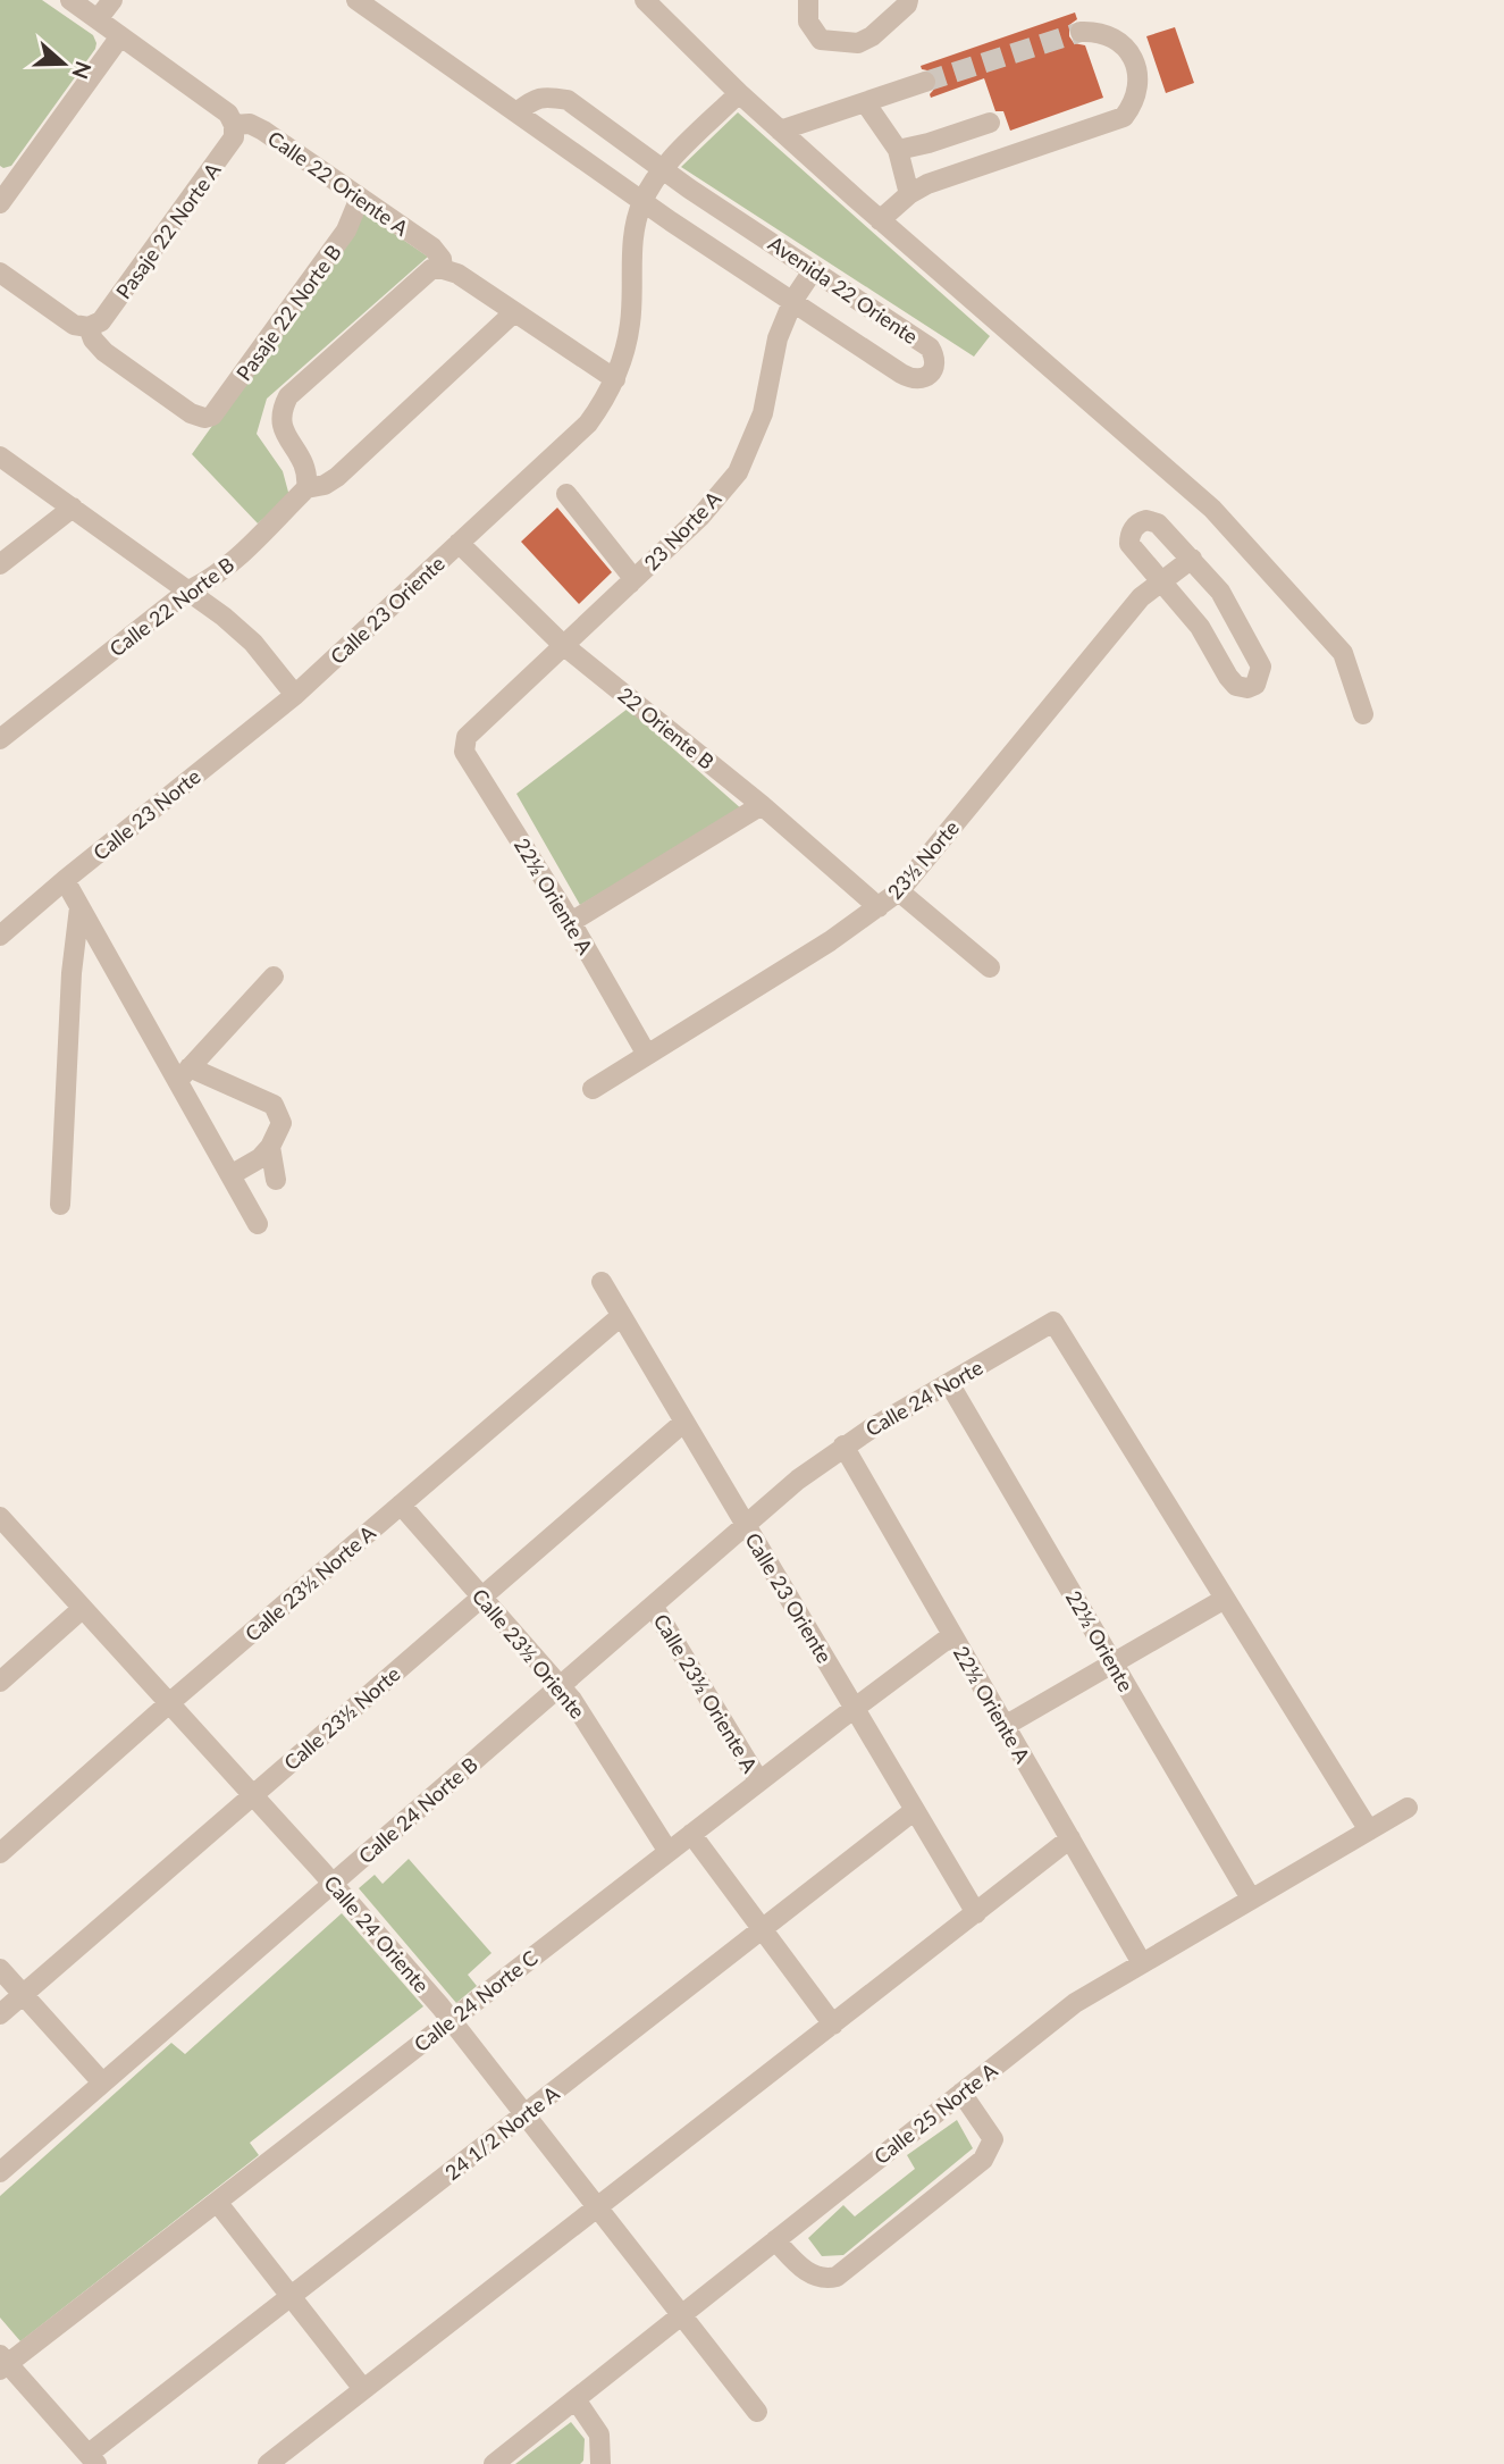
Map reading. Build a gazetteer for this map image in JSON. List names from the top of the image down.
{
  "streets": {
    "street": [
      "Calle 22 Oriente A",
      "Pasaje 22 Norte A",
      "Avenida 22 Oriente",
      "Pasaje 22 Norte B",
      "23 Norte A",
      "Calle 22 Norte B",
      "Calle 23 Oriente",
      "22 Oriente B",
      "Calle 23 Norte",
      "23½ Norte",
      "22½ Oriente A",
      "Calle 24 Norte",
      "Calle 23½ Norte A",
      "22½ Oriente",
      "Calle 23½ Oriente",
      "Calle 23½ Oriente A",
      "Calle 23½ Norte",
      "Calle 24 Norte B",
      "Calle 24 Oriente",
      "Calle 24 Norte C",
      "Calle 25 Norte A",
      "24 1/2 Norte A"
    ]
  },
  "crossings": [
    ["Calle 22 Oriente A", "Pasaje 22 Norte A"],
    ["Calle 22 Oriente A", "Pasaje 22 Norte B"],
    ["Pasaje 22 Norte A", "Pasaje 22 Norte B"],
    ["Avenida 22 Oriente", "23 Norte A"],
    ["Avenida 22 Oriente", "Calle 23 Oriente"],
    ["23 Norte A", "22 Oriente B"],
    ["23 Norte A", "22½ Oriente A"],
    ["Calle 23 Oriente", "22 Oriente B"],
    ["Calle 23 Oriente", "Calle 23 Norte"],
    ["Calle 23 Oriente", "Calle 23½ Norte A"],
    ["Calle 23 Oriente", "Calle 23½ Norte"],
    ["Calle 23 Oriente", "Calle 24 Norte B"],
    ["Calle 23 Oriente", "Calle 24 Norte C"],
    ["Calle 23 Oriente", "24 1/2 Norte A"],
    ["22 Oriente B", "23½ Norte"],
    ["23½ Norte", "22½ Oriente A"],
    ["22½ Oriente A", "Calle 24 Norte"],
    ["22½ Oriente A", "Calle 24 Norte C"],
    ["22½ Oriente A", "Calle 25 Norte A"],
    ["Calle 24 Norte", "22½ Oriente"],
    ["Calle 24 Norte", "Calle 24 Norte B"],
    ["Calle 23½ Norte A", "Calle 23½ Oriente"],
    ["Calle 23½ Norte A", "Calle 24 Oriente"],
    ["22½ Oriente", "Calle 25 Norte A"],
    ["Calle 23½ Oriente", "Calle 23½ Norte"],
    ["Calle 23½ Oriente", "Calle 24 Norte B"],
    ["Calle 23½ Oriente", "Calle 24 Norte C"],
    ["Calle 23½ Oriente A", "Calle 24 Norte B"],
    ["Calle 23½ Oriente A", "Calle 24 Norte C"],
    ["Calle 23½ Norte", "Calle 24 Oriente"],
    ["Calle 24 Norte B", "Calle 24 Oriente"],
    ["Calle 24 Oriente", "Calle 24 Norte C"],
    ["Calle 24 Oriente", "Calle 25 Norte A"],
    ["Calle 24 Oriente", "24 1/2 Norte A"]
  ],
  "north": "right"
}
